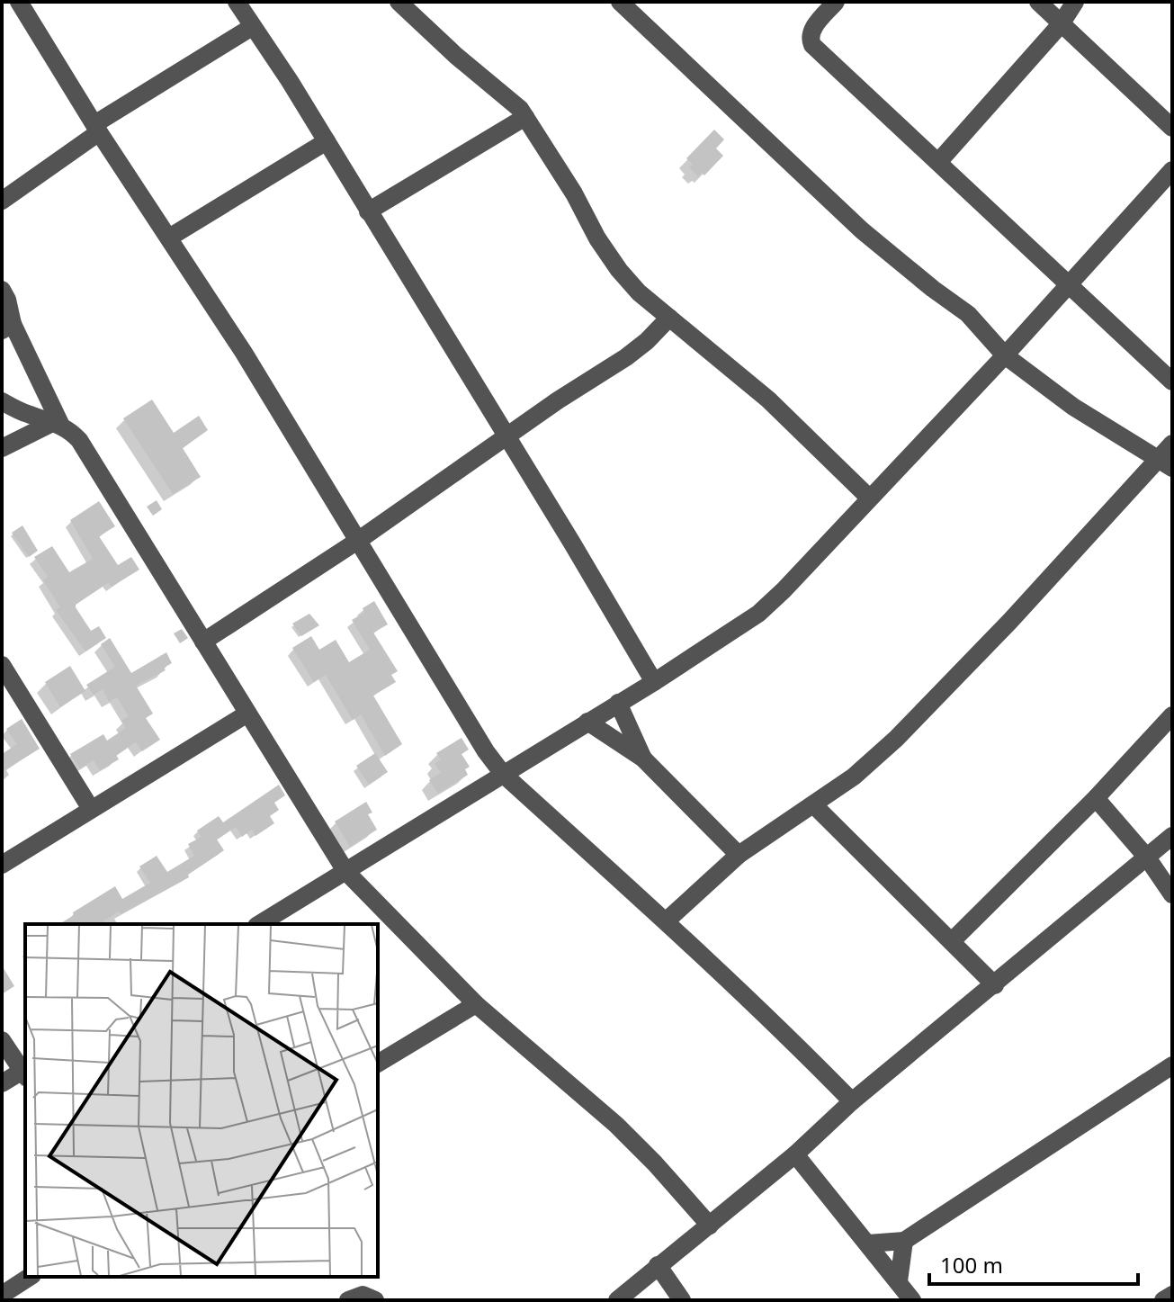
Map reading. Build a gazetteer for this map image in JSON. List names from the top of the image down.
{
  "scale_bar": "100 m"
}
